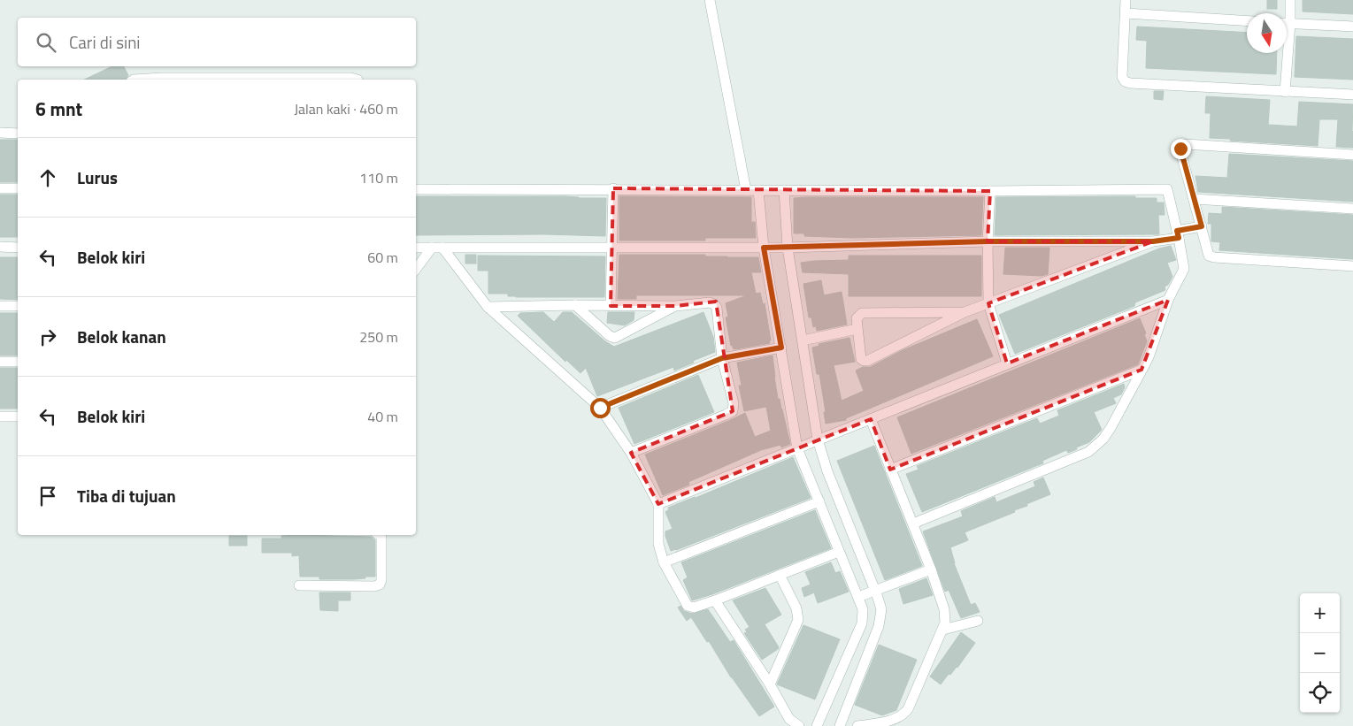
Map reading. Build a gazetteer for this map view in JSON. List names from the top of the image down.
{
  "north": "bottom",
  "page": {
    "search": "Cari di sini",
    "heading": ["6 mnt", "Jalan kaki · 460 m"],
    "list": [
      ["Lurus", "110 m"],
      ["Belok kiri", "60 m"],
      ["Belok kanan", "250 m"],
      ["Belok kiri", "40 m"],
      "Tiba di tujuan"
    ],
    "map_buttons": ["+", "−"]
  }
}
